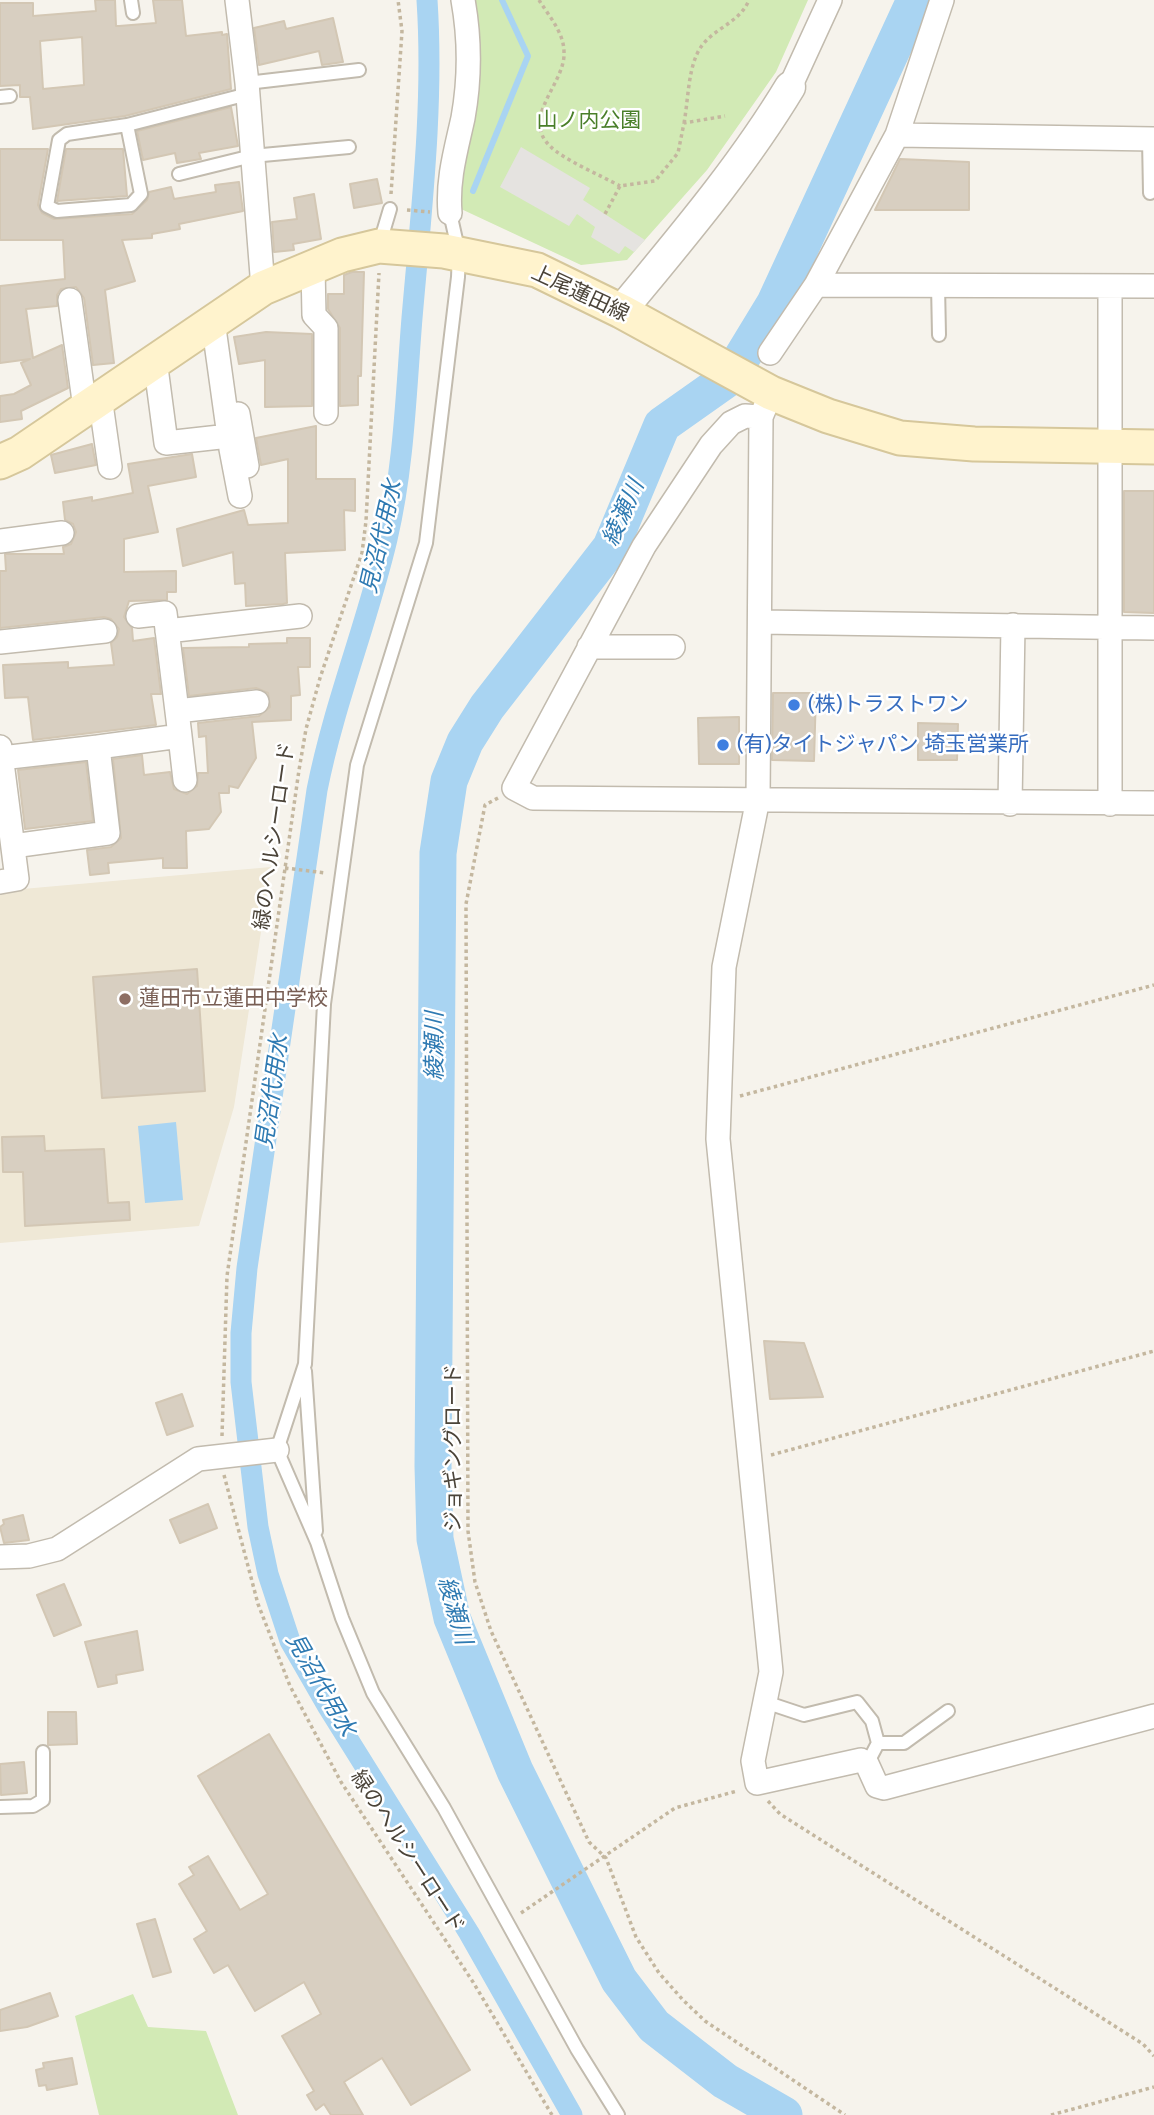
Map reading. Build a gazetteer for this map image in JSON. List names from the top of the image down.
{
  "streets": {
    "main road": ["上尾蓮田線"],
    "path": ["緑のヘルシーロード", "ジョギングロード"]
  },
  "crossings": [
    ["上尾蓮田線", "緑のヘルシーロード"]
  ],
  "water": ["綾瀬川", "見沼代用水"],
  "parks": ["山ノ内公園"],
  "places": ["(株)トラストワン", "(有)タイトジャパン 埼玉営業所", "蓮田市立蓮田中学校"]
}
